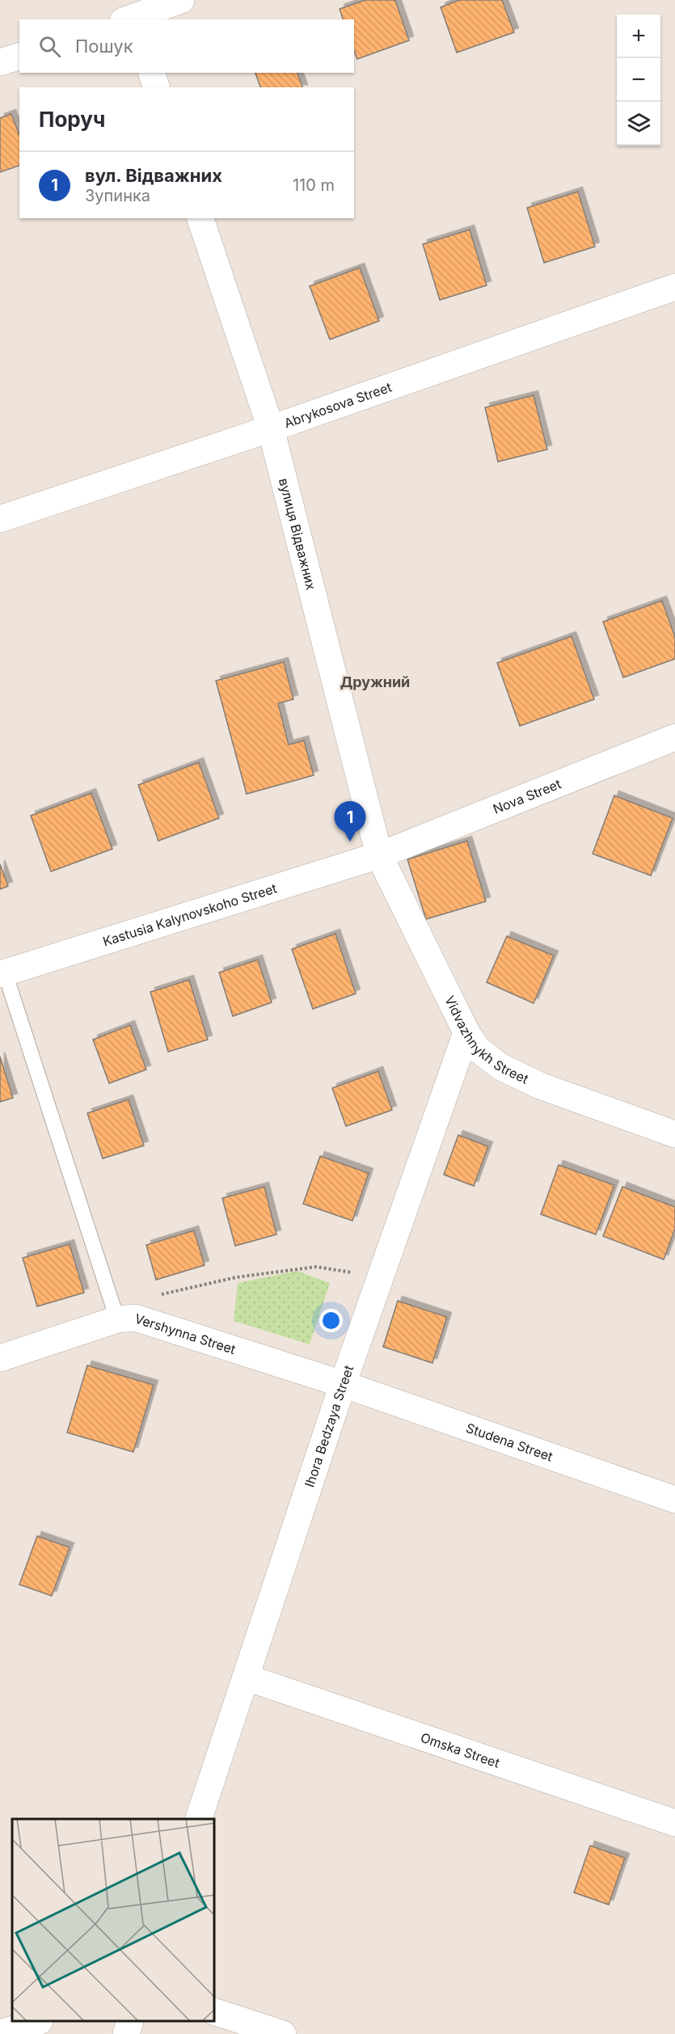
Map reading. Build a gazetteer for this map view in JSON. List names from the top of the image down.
{
  "streets": {
    "street": [
      "Abrykosova Street",
      "вулиця Відважних",
      "Nova Street",
      "Kastusia Kalynovskoho Street",
      "Vidvazhnykh Street",
      "Vershynna Street",
      "Ihora Bedzaya Street",
      "Studena Street",
      "Omska Street"
    ]
  },
  "crossings": [
    ["Abrykosova Street", "вулиця Відважних"],
    ["вулиця Відважних", "Nova Street"],
    ["вулиця Відважних", "Kastusia Kalynovskoho Street"],
    ["вулиця Відважних", "Vidvazhnykh Street"],
    ["Nova Street", "Kastusia Kalynovskoho Street"],
    ["Nova Street", "Vidvazhnykh Street"],
    ["Kastusia Kalynovskoho Street", "Vidvazhnykh Street"],
    ["Vidvazhnykh Street", "Ihora Bedzaya Street"],
    ["Vershynna Street", "Ihora Bedzaya Street"],
    ["Vershynna Street", "Studena Street"],
    ["Ihora Bedzaya Street", "Studena Street"],
    ["Ihora Bedzaya Street", "Omska Street"]
  ],
  "districts": ["Дружний"],
  "page": {
    "map_buttons": ["+", "−"],
    "search": "Пошук",
    "heading": "Поруч",
    "list": [
      {
        "mark": "1",
        "name": "вул. Відважних",
        "note": "Зупинка",
        "value": "110 m"
      }
    ],
    "pins": "1"
  }
}
